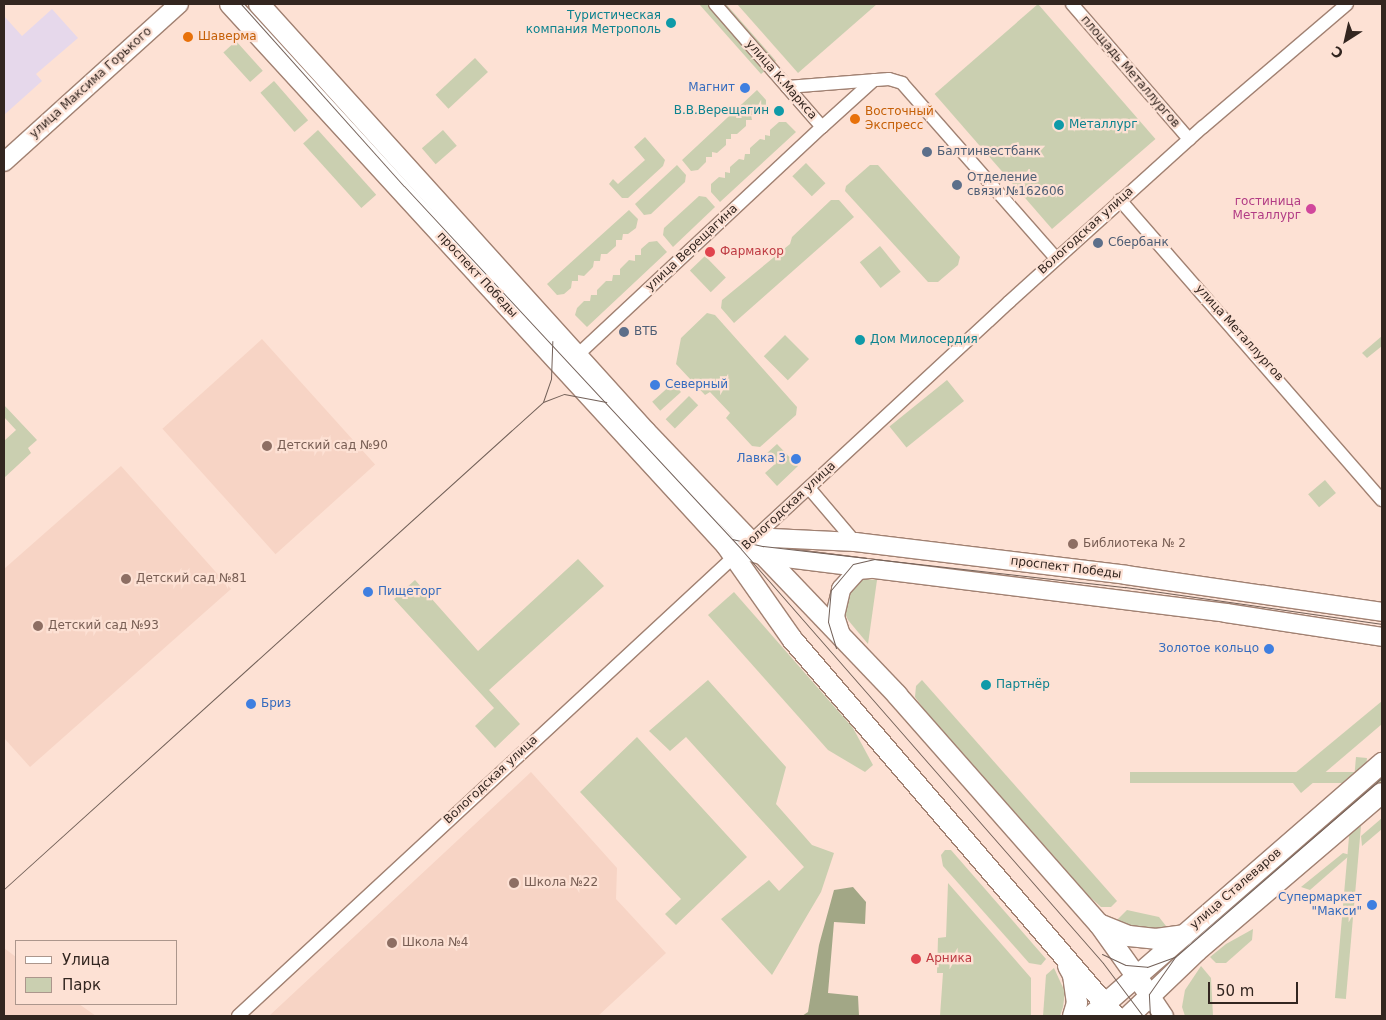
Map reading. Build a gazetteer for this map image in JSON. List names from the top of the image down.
{
  "streets": {
    "main road": ["проспект Победы", "улица Сталеваров"],
    "street": [
      "площадь Металлургов",
      "улица К.Маркса",
      "улица Максима Горького",
      "Вологодская улица",
      "улица Верещагина",
      "улица Металлургов"
    ]
  },
  "crossings": [
    ["площадь Металлургов", "Вологодская улица"],
    ["улица К.Маркса", "улица Верещагина"],
    ["Вологодская улица", "проспект Победы"],
    ["Вологодская улица", "улица Металлургов"],
    ["улица Верещагина", "проспект Победы"],
    ["проспект Победы", "улица Сталеваров"]
  ],
  "places": [
    "Туристическая компания Метрополь",
    "Шаверма",
    "Магнит",
    "В.В.Верещагин",
    "Восточный Экспресс",
    "Металлург",
    "Балтинвестбанк",
    "Отделение связи №162606",
    "гостиница Металлург",
    "Сбербанк",
    "Фармакор",
    "ВТБ",
    "Дом Милосердия",
    "Северный",
    "Детский сад №90",
    "Лавка 3",
    "Библиотека № 2",
    "Детский сад №81",
    "Пищеторг",
    "Детский сад №93",
    "Золотое кольцо",
    "Партнёр",
    "Бриз",
    "Школа №22",
    "Супермаркет \"Макси\"",
    "Школа №4",
    "Арника"
  ],
  "legend": ["Улица", "Парк"],
  "scale_bar": "50 m",
  "north": "bottom left"
}
